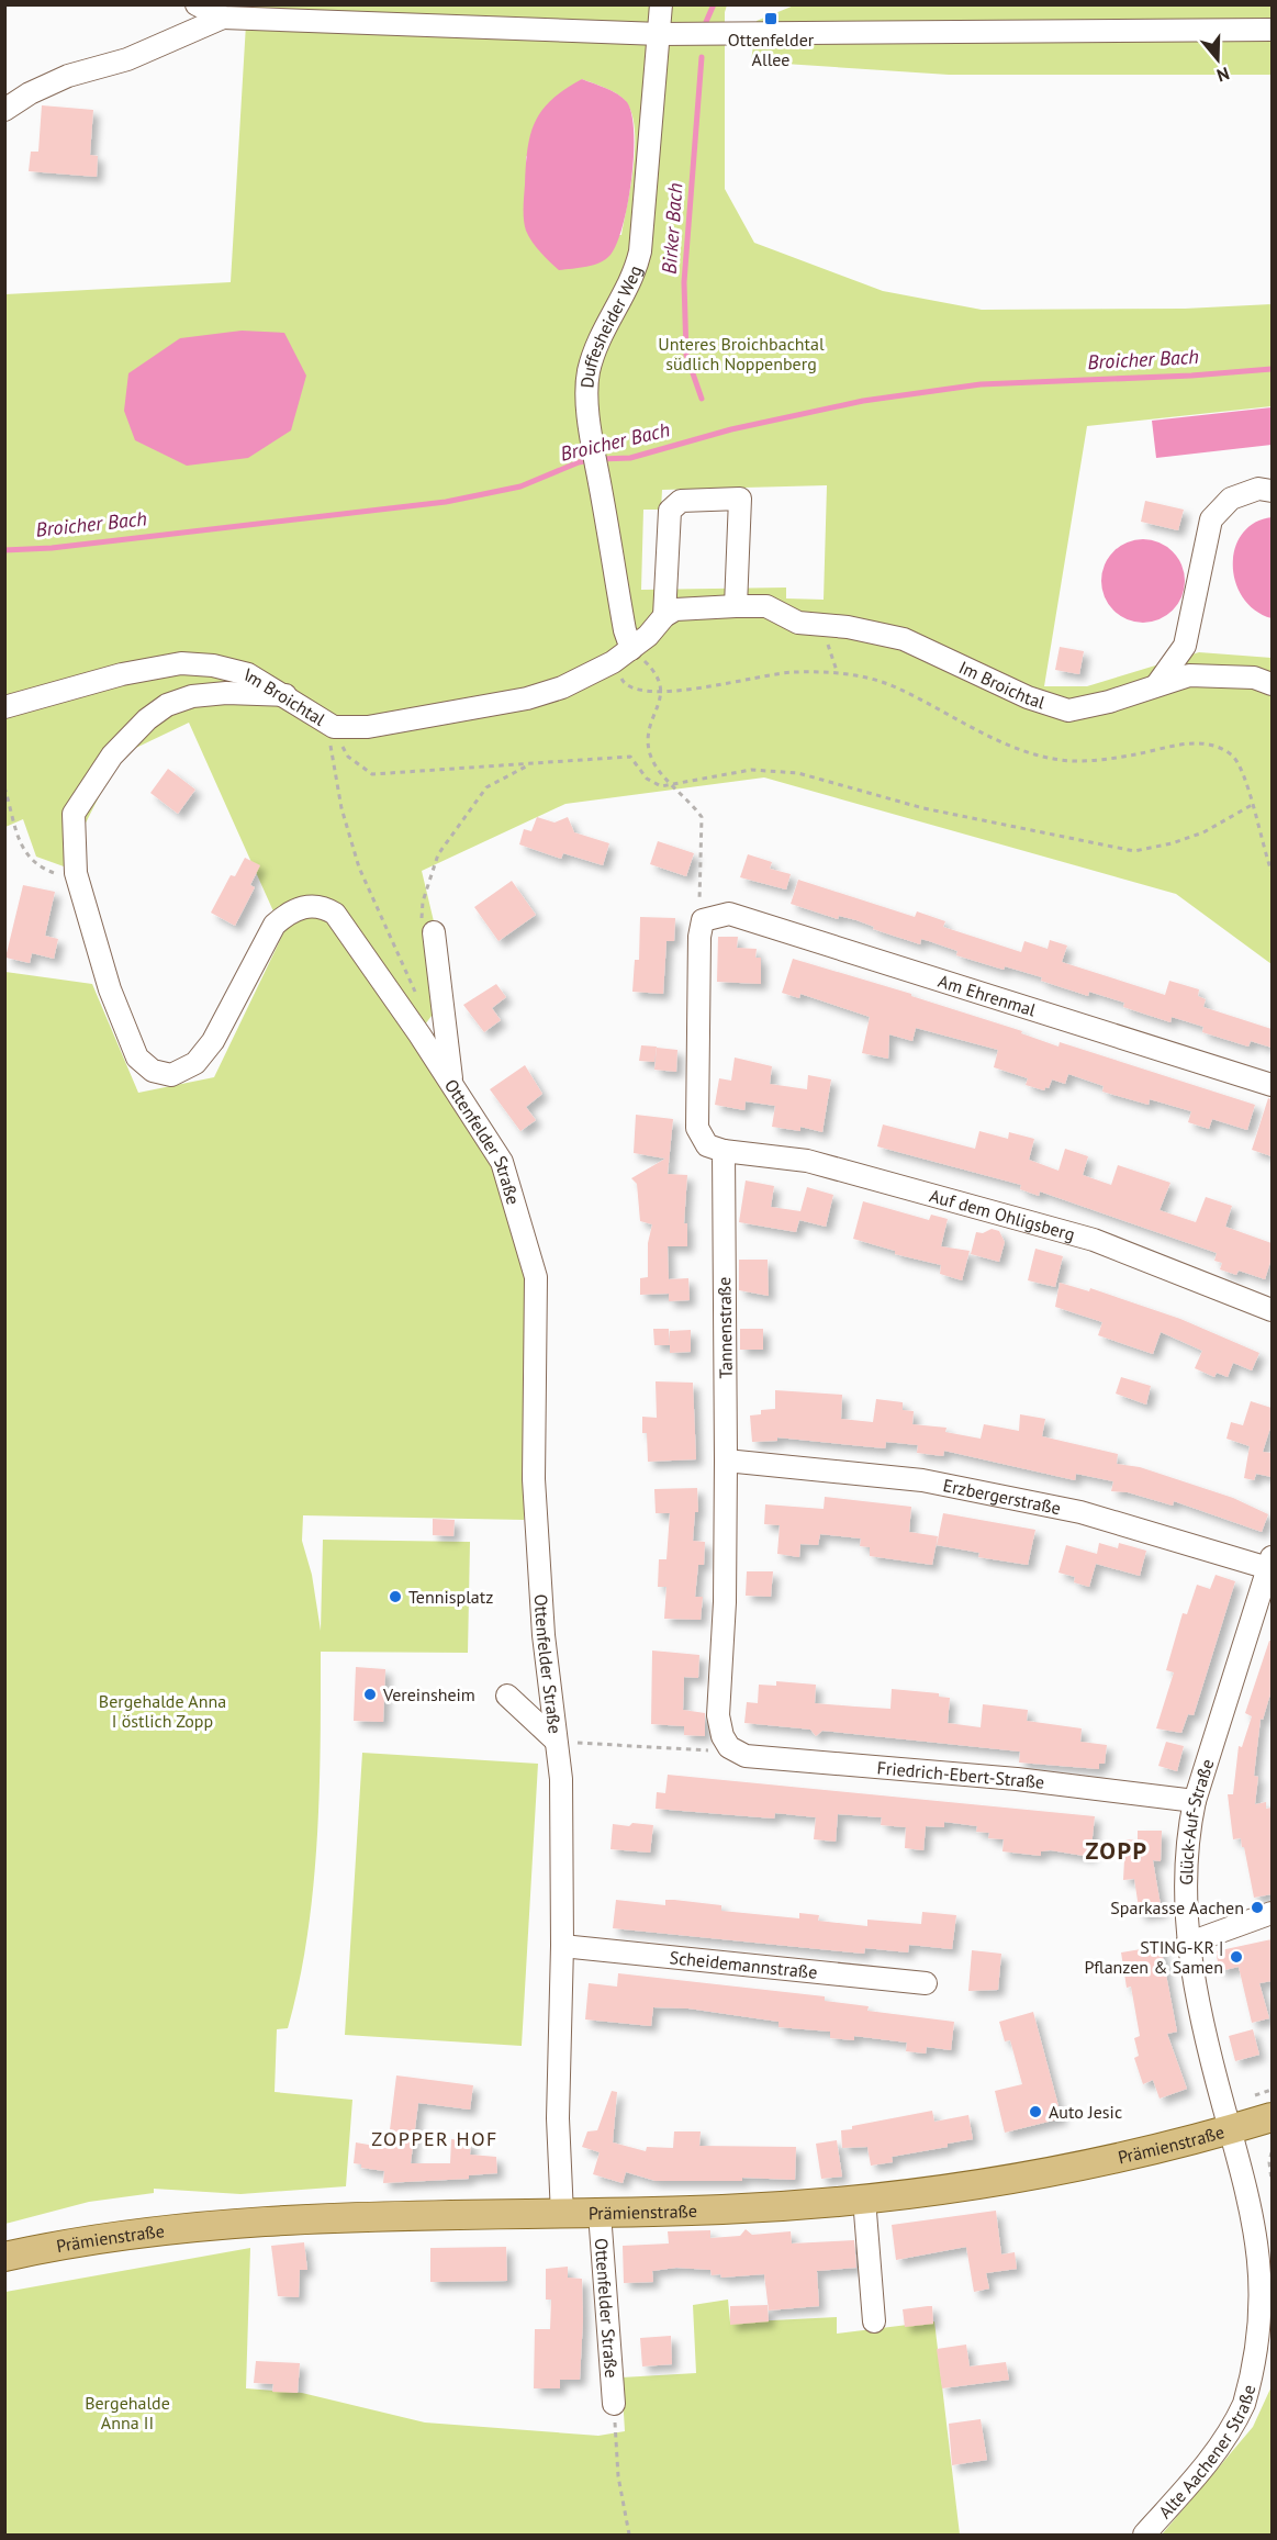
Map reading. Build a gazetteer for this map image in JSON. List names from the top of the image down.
{
  "streets": {
    "main road": ["Prämienstraße"],
    "street": [
      "Duffesheider Weg",
      "Im Broichtal",
      "Am Ehrenmal",
      "Ottenfelder Straße",
      "Auf dem Ohligsberg",
      "Tannenstraße",
      "Erzbergerstraße",
      "Friedrich-Ebert-Straße",
      "Glück-Auf-Straße",
      "Scheidemannstraße",
      "Alte Aachener Straße"
    ]
  },
  "crossings": [
    ["Duffesheider Weg", "Im Broichtal"],
    ["Im Broichtal", "Ottenfelder Straße"],
    ["Ottenfelder Straße", "Scheidemannstraße"],
    ["Ottenfelder Straße", "Prämienstraße"],
    ["Auf dem Ohligsberg", "Tannenstraße"],
    ["Tannenstraße", "Erzbergerstraße"],
    ["Tannenstraße", "Friedrich-Ebert-Straße"],
    ["Erzbergerstraße", "Glück-Auf-Straße"],
    ["Friedrich-Ebert-Straße", "Glück-Auf-Straße"],
    ["Glück-Auf-Straße", "Prämienstraße"],
    ["Glück-Auf-Straße", "Alte Aachener Straße"],
    ["Prämienstraße", "Alte Aachener Straße"]
  ],
  "districts": ["ZOPP", "ZOPPER HOF"],
  "water": ["Birker Bach", "Broicher Bach"],
  "parks": ["Unteres Broichbachtal südlich Noppenberg", "Bergehalde Anna I östlich Zopp", "Bergehalde Anna II"],
  "places": {
    "transit": ["Ottenfelder Allee"],
    "other": [
      "Tennisplatz",
      "Vereinsheim",
      "Sparkasse Aachen",
      "STING-KR | Pflanzen & Samen",
      "Auto Jesic"
    ]
  },
  "north": "bottom"
}
